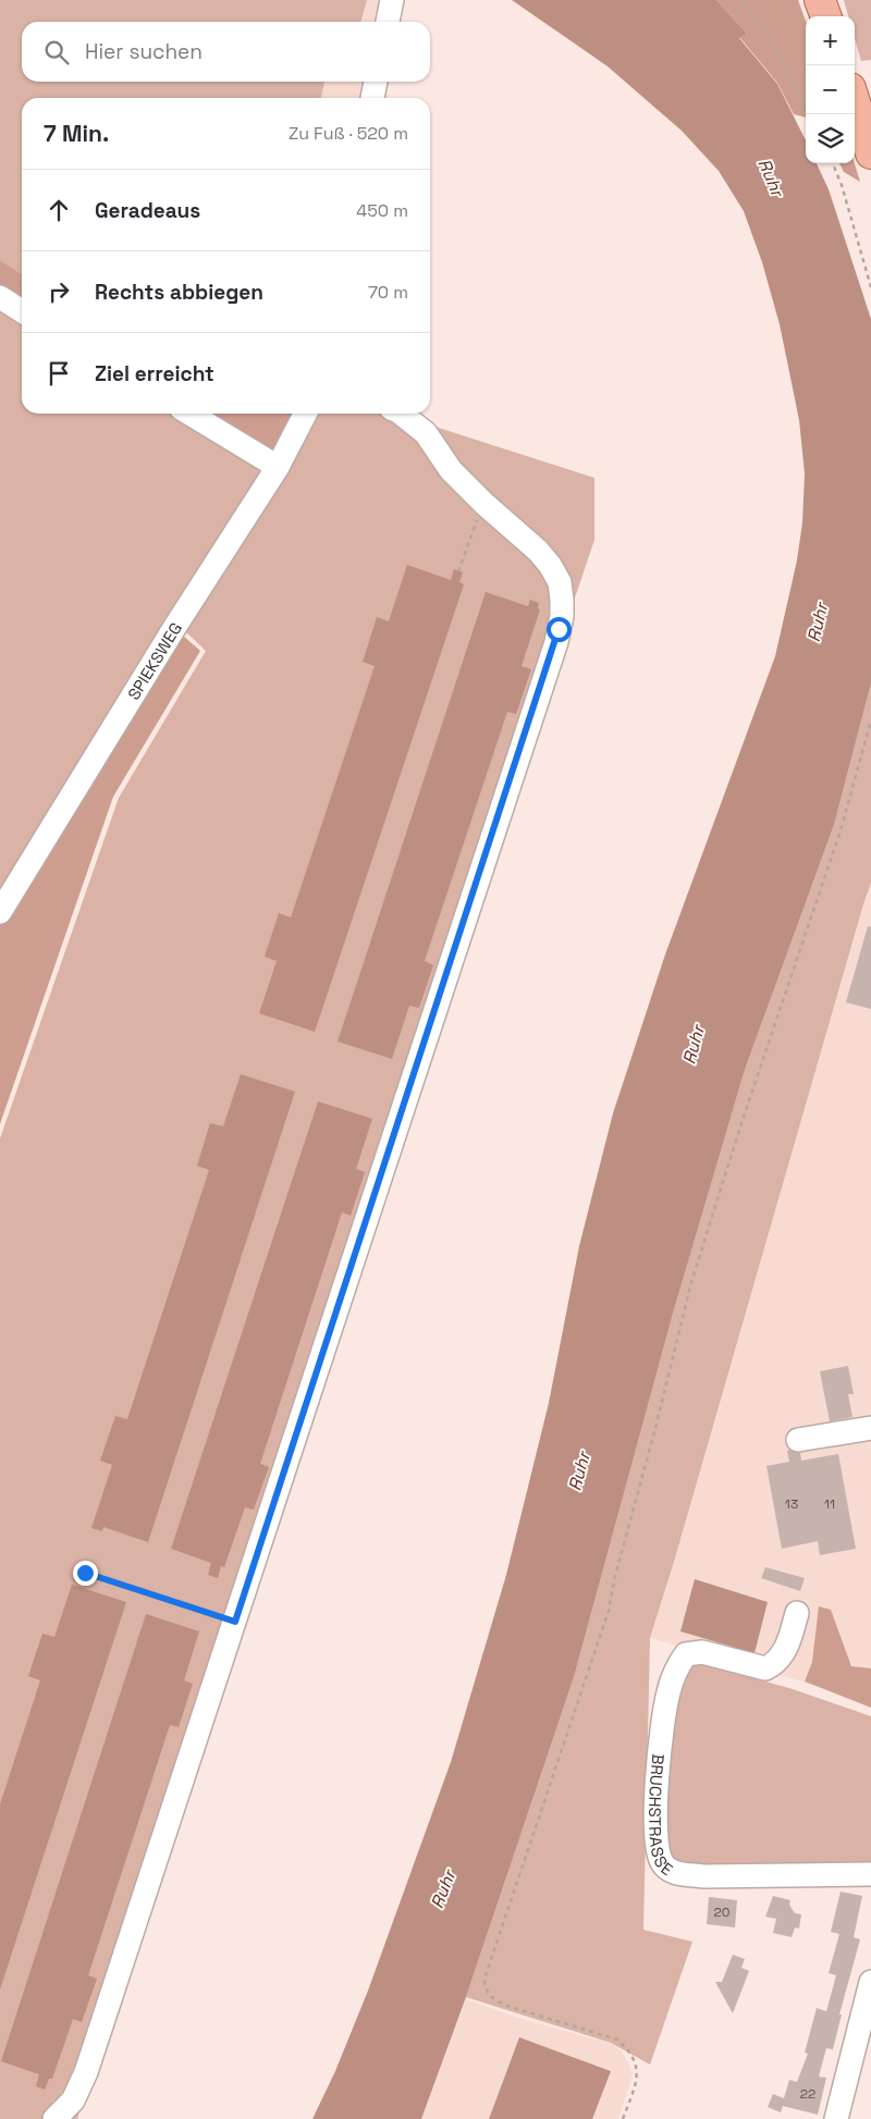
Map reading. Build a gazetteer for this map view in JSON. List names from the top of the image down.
{
  "streets": {
    "street": ["SPIEKSWEG", "BRUCHSTRASSE"]
  },
  "water": ["Ruhr"],
  "house_numbers": [
    "13",
    "11",
    "20",
    "22"
  ],
  "page": {
    "map_buttons": ["+", "−"],
    "search": "Hier suchen",
    "heading": ["7 Min.", "Zu Fuß · 520 m"],
    "list": [
      ["Geradeaus", "450 m"],
      ["Rechts abbiegen", "70 m"],
      "Ziel erreicht"
    ]
  }
}
